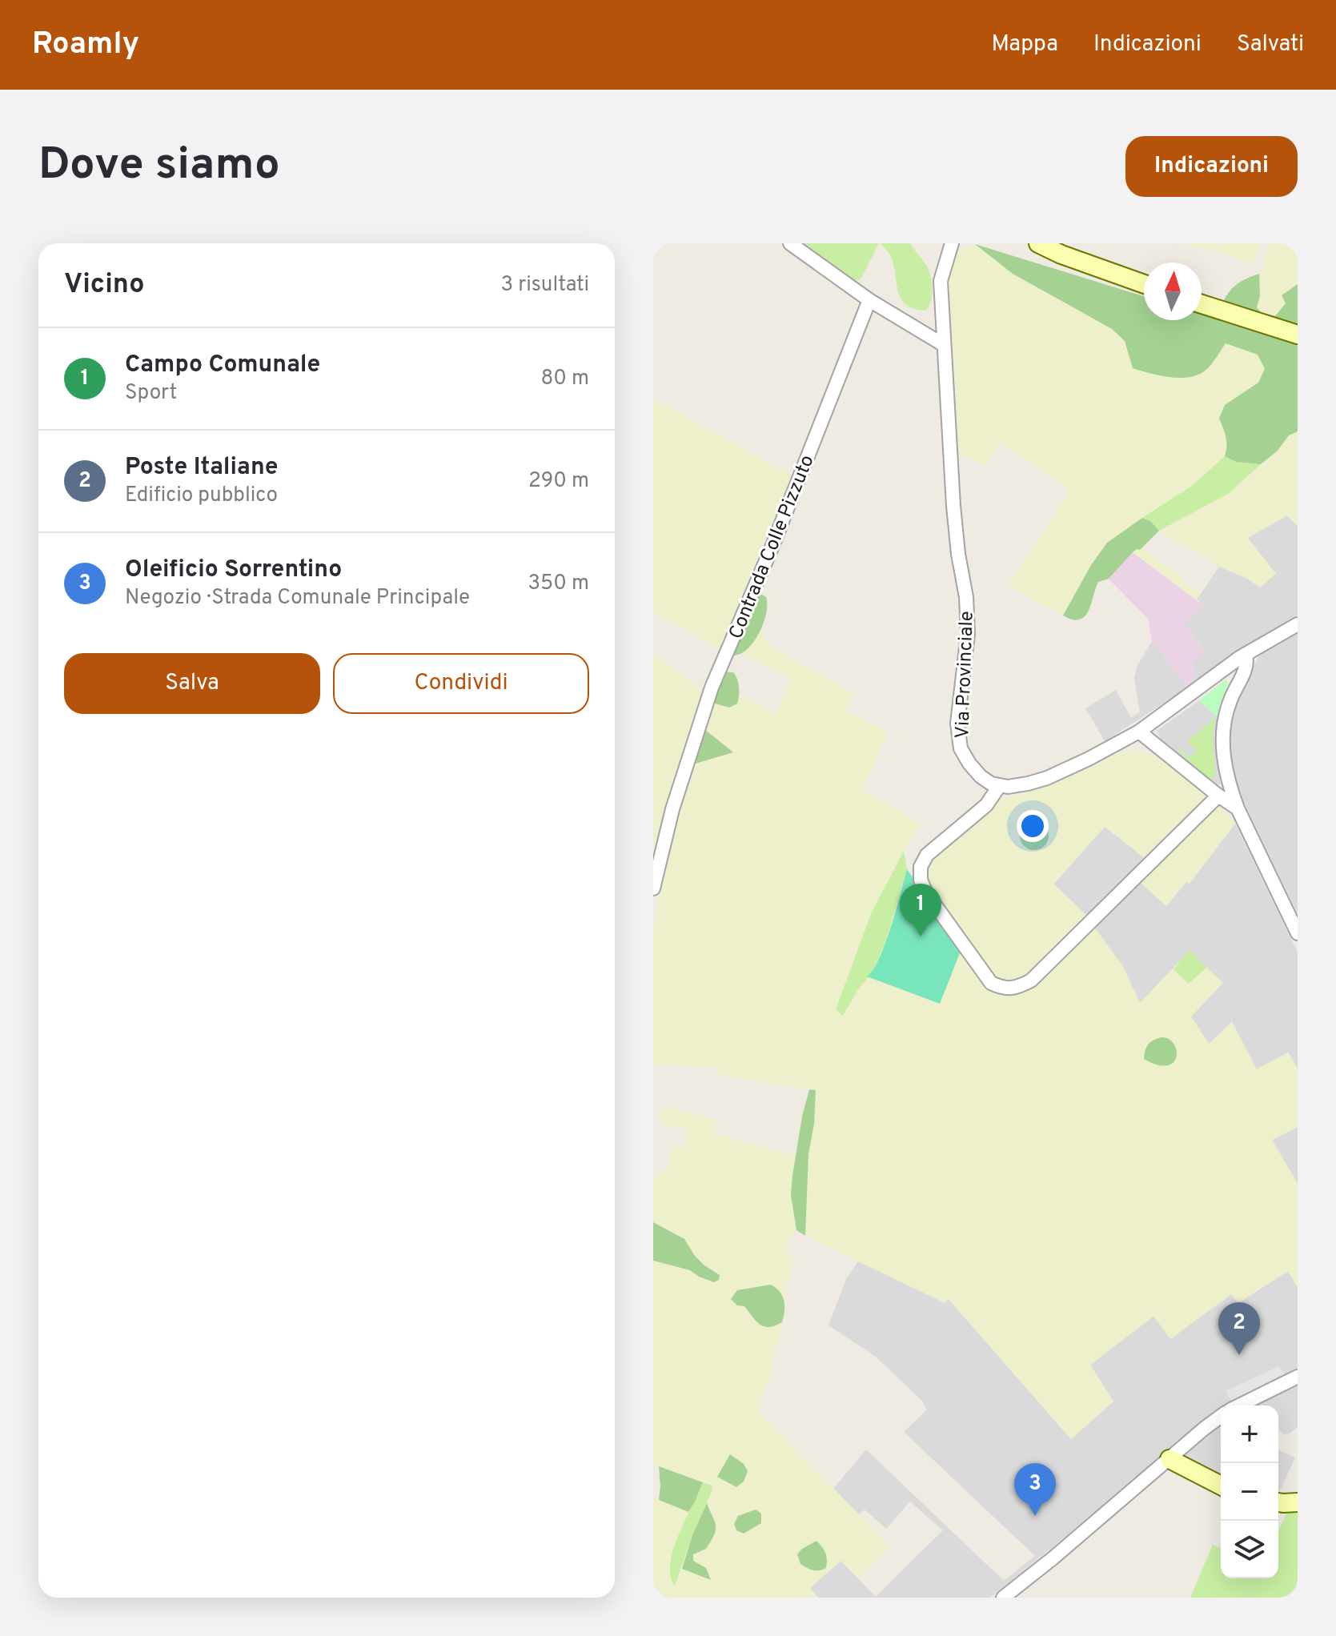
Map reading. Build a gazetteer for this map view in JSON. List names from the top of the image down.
{
  "streets": {
    "street": ["Contrada Colle Pizzuto", "Via Provinciale"]
  },
  "north": "top",
  "page": {
    "header": "Roamly",
    "nav": ["Mappa", "Indicazioni", "Salvati"],
    "buttons": [
      "Indicazioni",
      ["Salva", "Condividi"]
    ],
    "title": "Dove siamo",
    "heading": ["Vicino", "3 risultati"],
    "list": [
      {
        "mark": "1",
        "name": "Campo Comunale",
        "note": "Sport",
        "value": "80 m"
      },
      {
        "mark": "2",
        "name": "Poste Italiane",
        "note": "Edificio pubblico",
        "value": "290 m"
      },
      {
        "mark": "3",
        "name": "Oleificio Sorrentino",
        "note": "Negozio · Strada Comunale Principale",
        "value": "350 m"
      }
    ],
    "pins": ["1", "2", "3"],
    "map_buttons": ["+", "−"]
  }
}
